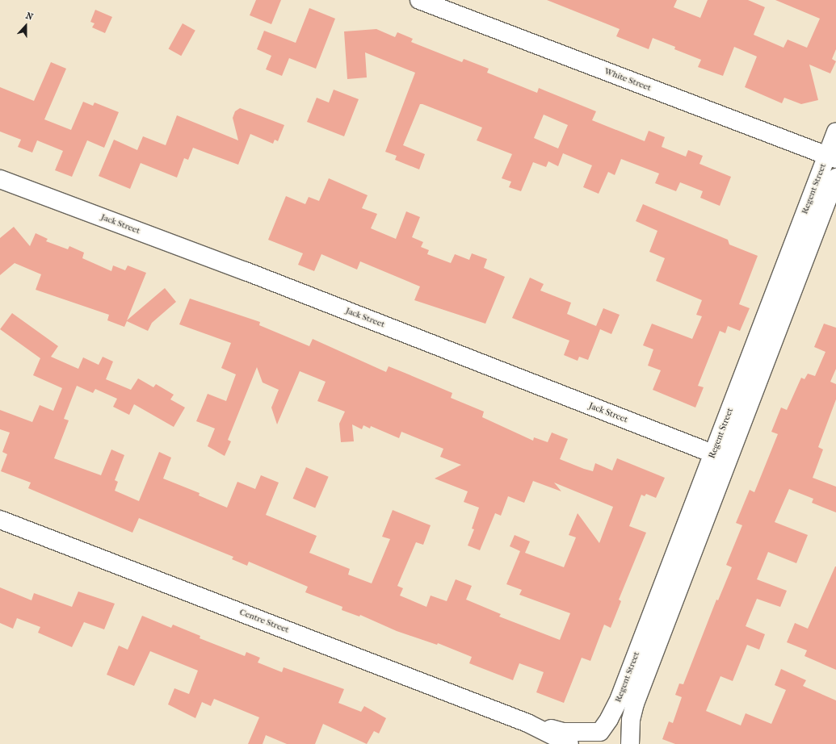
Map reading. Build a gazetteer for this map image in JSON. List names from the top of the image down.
{
  "streets": {
    "street": [
      "White Street",
      "Regent Street",
      "Jack Street",
      "Centre Street"
    ]
  },
  "crossings": [
    ["White Street", "Regent Street"],
    ["Regent Street", "Jack Street"],
    ["Regent Street", "Centre Street"]
  ],
  "north": "top"
}
